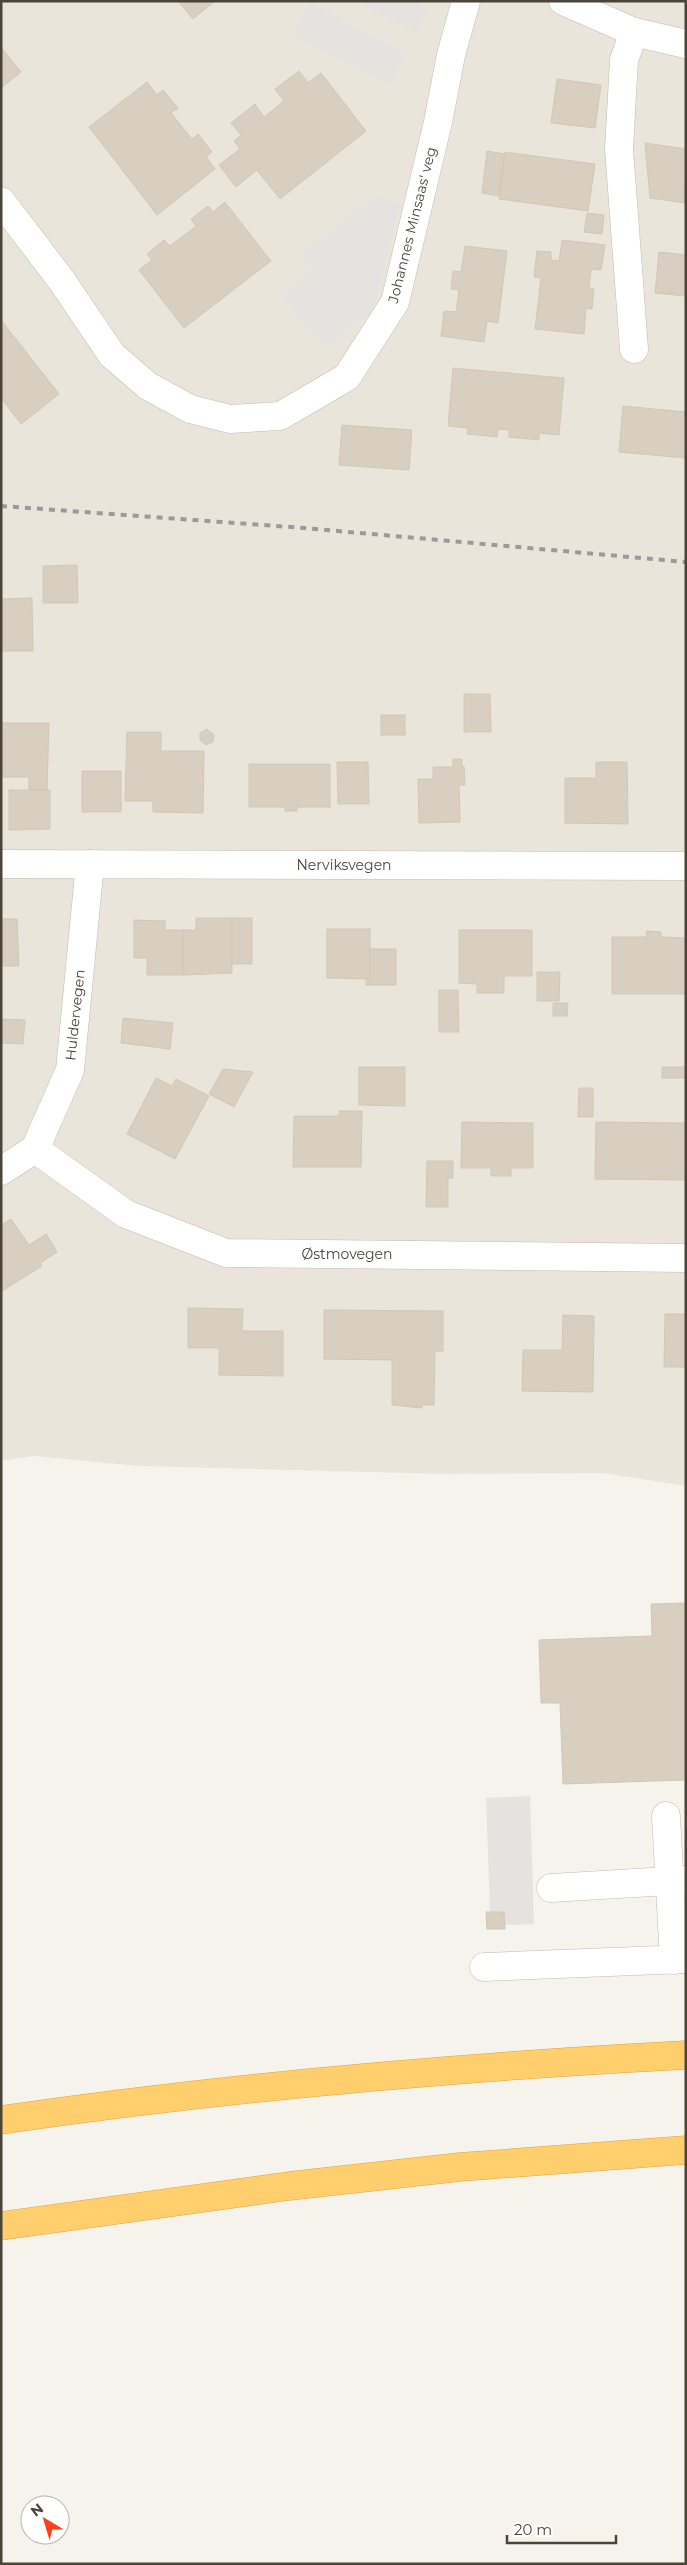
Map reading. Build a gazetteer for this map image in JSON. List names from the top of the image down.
{
  "streets": {
    "street": [
      "Johannes Minsaas' veg",
      "Nerviksvegen",
      "Huldervegen",
      "Østmovegen"
    ]
  },
  "crossings": [
    ["Nerviksvegen", "Huldervegen"],
    ["Huldervegen", "Østmovegen"]
  ],
  "scale_bar": "20 m",
  "north": "top left"
}
